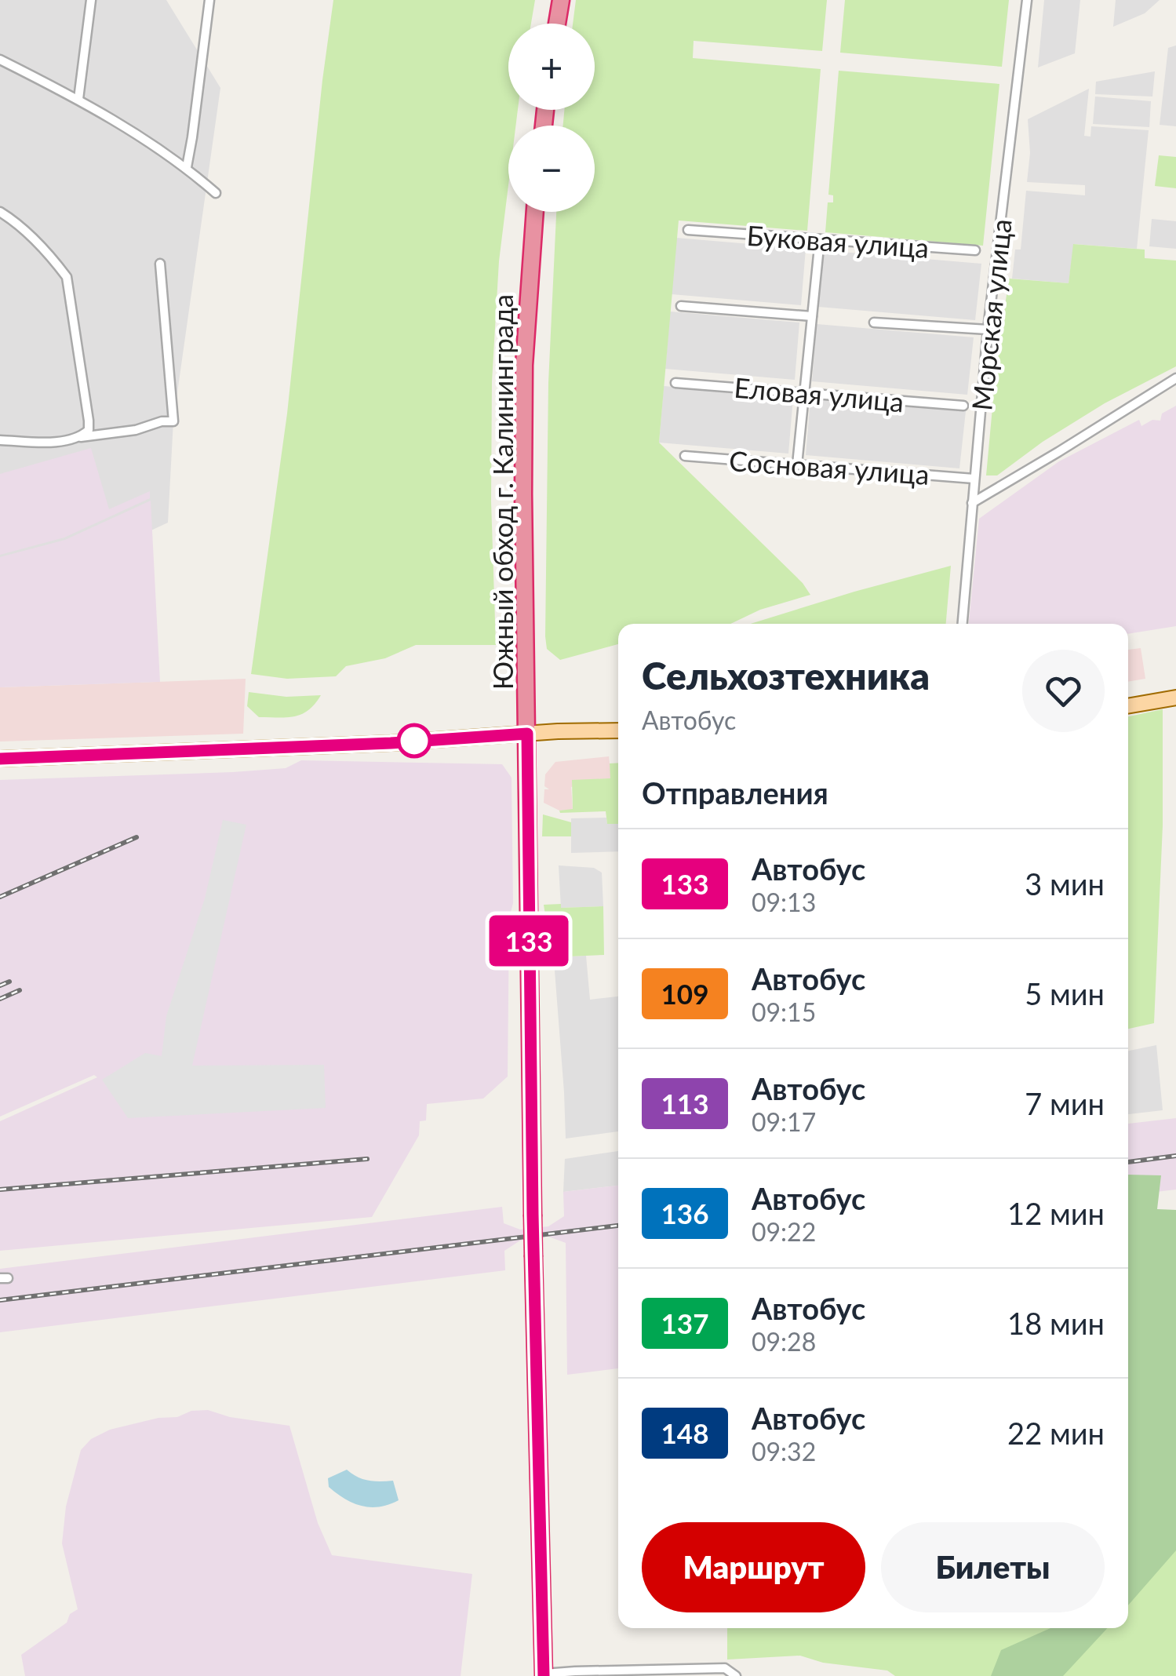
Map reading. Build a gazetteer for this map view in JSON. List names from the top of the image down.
{
  "streets": {
    "highway": ["Южный обход г. Калининграда"],
    "street": [
      "Буковая улица",
      "Морская улица",
      "Еловая улица",
      "Сосновая улица"
    ]
  },
  "crossings": [
    ["Морская улица", "Сосновая улица"]
  ],
  "lines": ["bus line 133"],
  "page": {
    "on_map": "133",
    "map_buttons": ["+", "−"],
    "heading": [
      ["Сельхозтехника", "Автобус"],
      "Отправления"
    ],
    "list": [
      {
        "mark": "133",
        "name": "Автобус",
        "note": "09:13",
        "value": "3 мин"
      },
      {
        "mark": "109",
        "name": "Автобус",
        "note": "09:15",
        "value": "5 мин"
      },
      {
        "mark": "113",
        "name": "Автобус",
        "note": "09:17",
        "value": "7 мин"
      },
      {
        "mark": "136",
        "name": "Автобус",
        "note": "09:22",
        "value": "12 мин"
      },
      {
        "mark": "137",
        "name": "Автобус",
        "note": "09:28",
        "value": "18 мин"
      },
      {
        "mark": "148",
        "name": "Автобус",
        "note": "09:32",
        "value": "22 мин"
      }
    ],
    "buttons": ["Маршрут", "Билеты"]
  }
}
